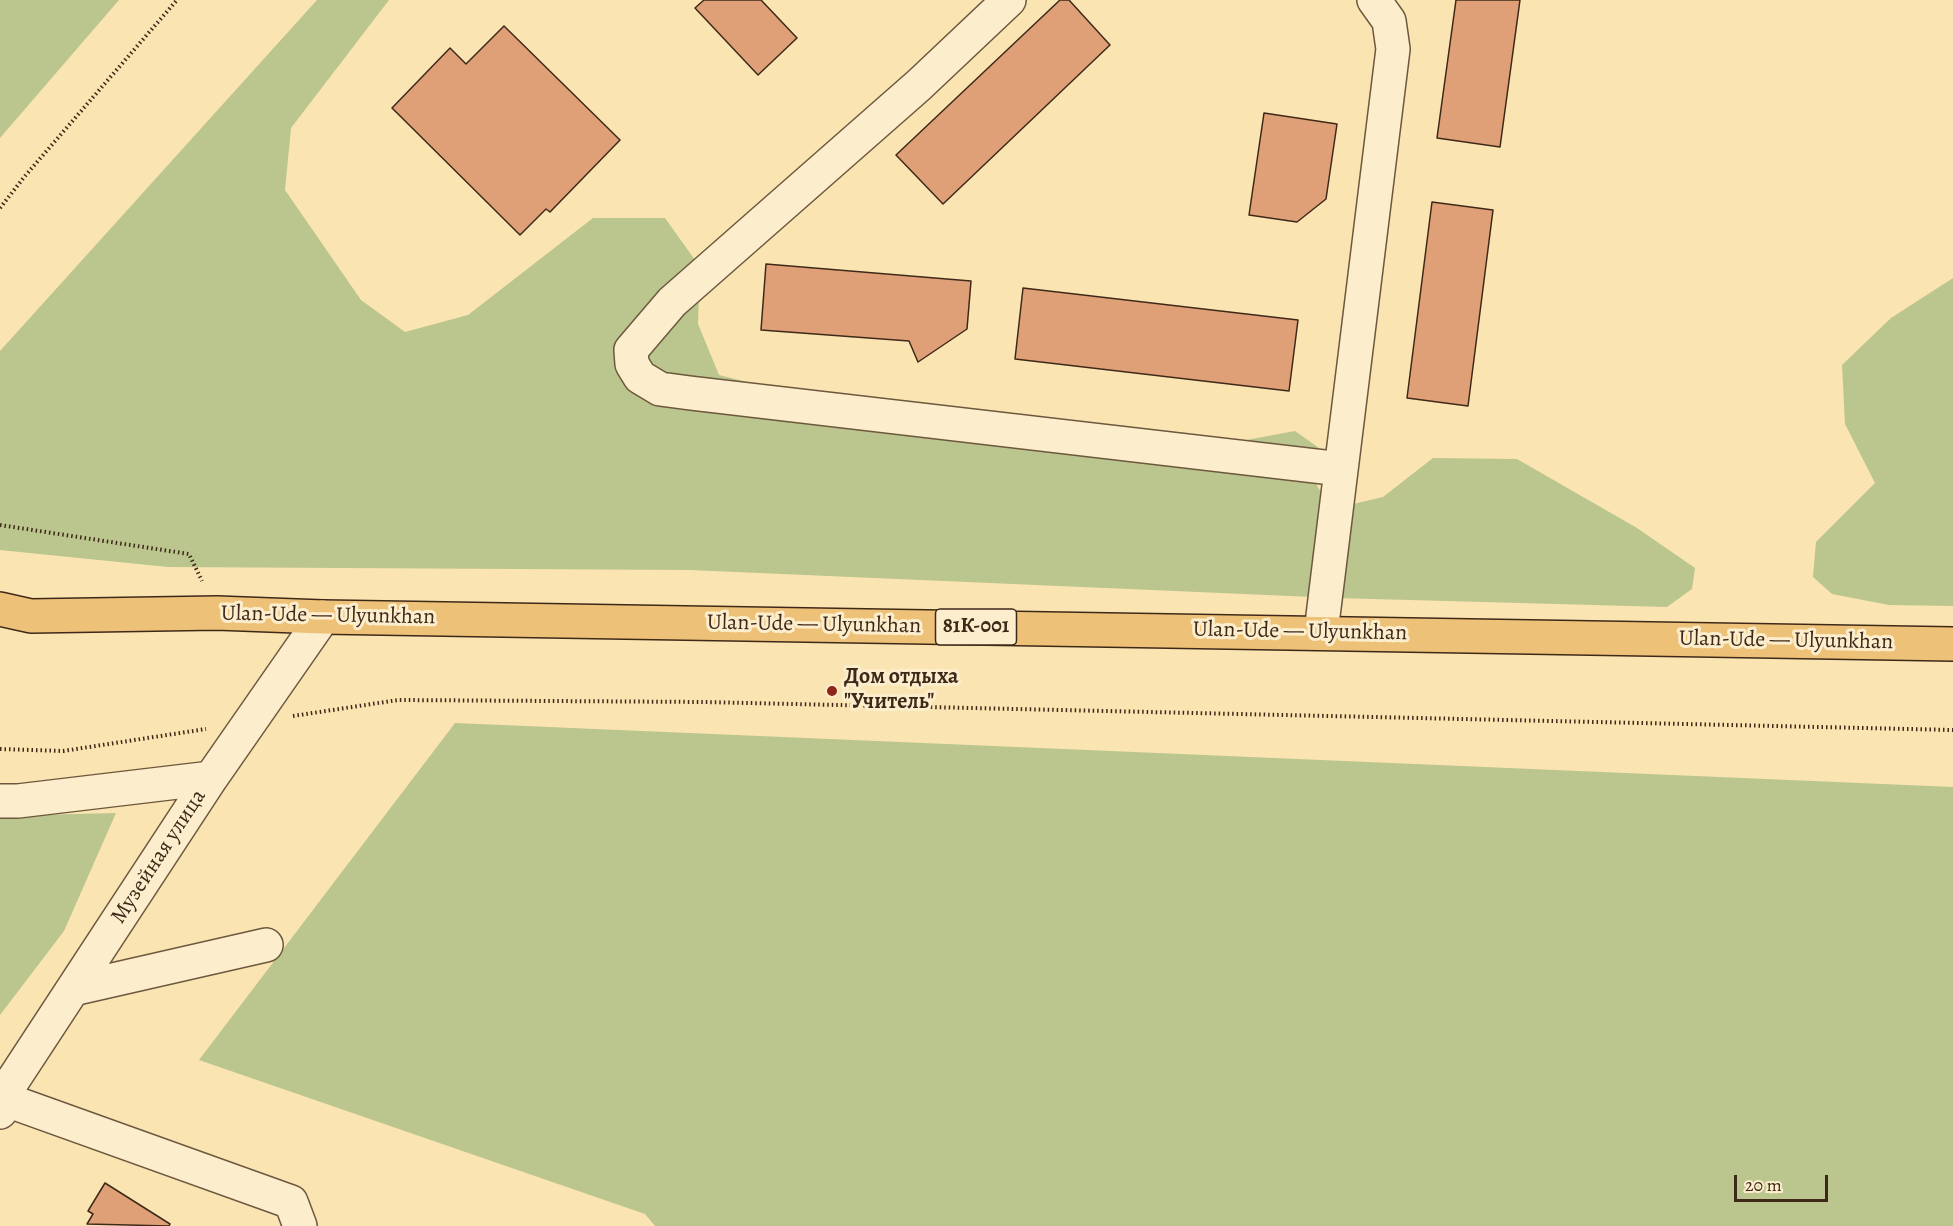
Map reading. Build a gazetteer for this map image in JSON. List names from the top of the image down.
{
  "streets": {
    "main road": ["Ulan-Ude — Ulyunkhan", "81К-001"],
    "street": ["Музейная улица"]
  },
  "crossings": [
    ["Ulan-Ude — Ulyunkhan", "Музейная улица"]
  ],
  "places": ["Дом отдыха \"Учитель\""],
  "scale_bar": "20 m"
}
